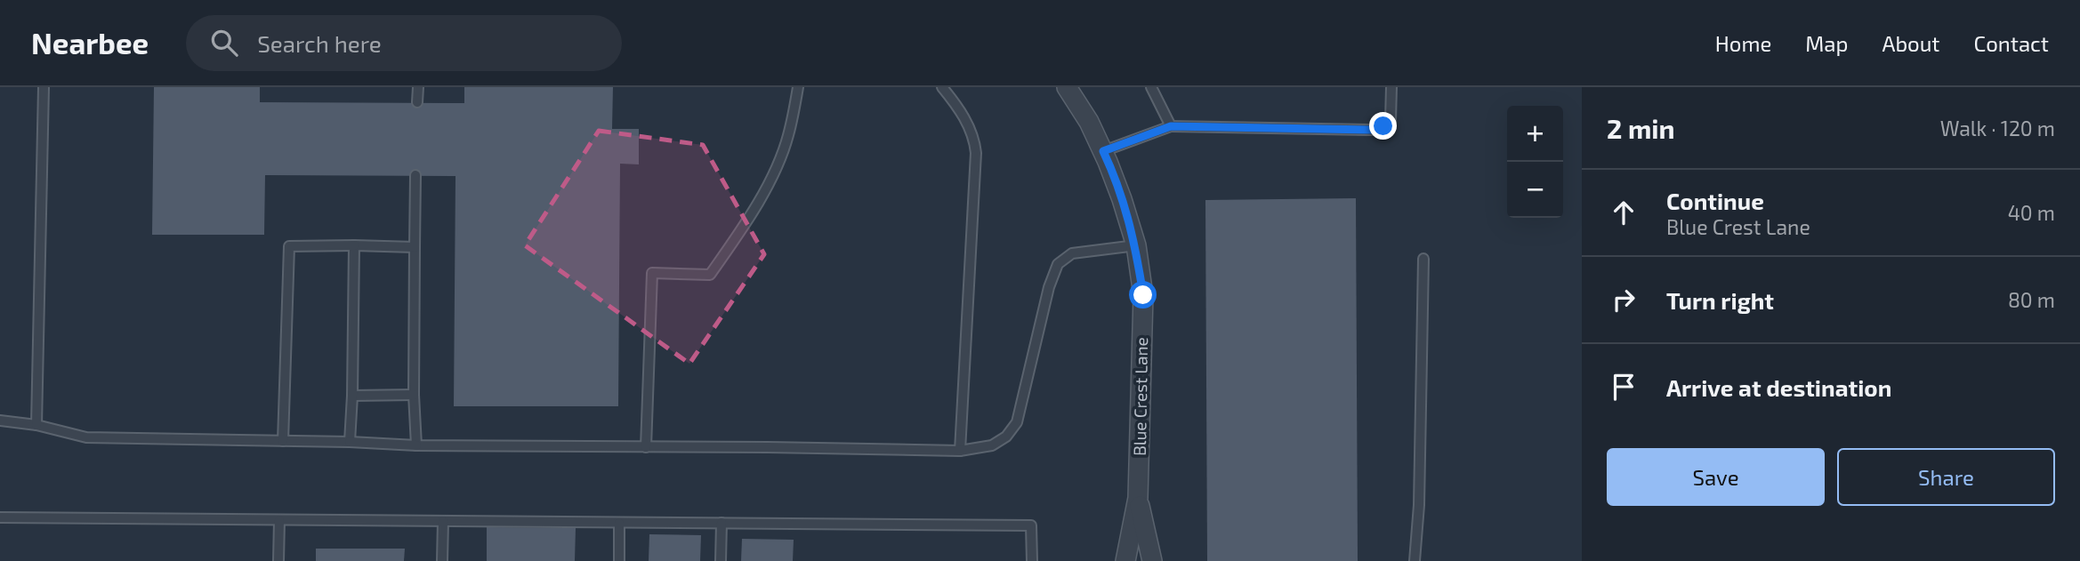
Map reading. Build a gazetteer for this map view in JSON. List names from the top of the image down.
{
  "streets": {
    "street": ["Blue Crest Lane"]
  },
  "page": {
    "header": "Nearbee",
    "search": "Search here",
    "nav": [
      "Home",
      "Map",
      "About",
      "Contact"
    ],
    "heading": ["2 min", "Walk · 120 m"],
    "map_buttons": ["+", "−"],
    "list": [
      ["Continue", "Blue Crest Lane", "40 m"],
      ["Turn right", "80 m"],
      "Arrive at destination"
    ],
    "buttons": ["Save", "Share"]
  }
}
